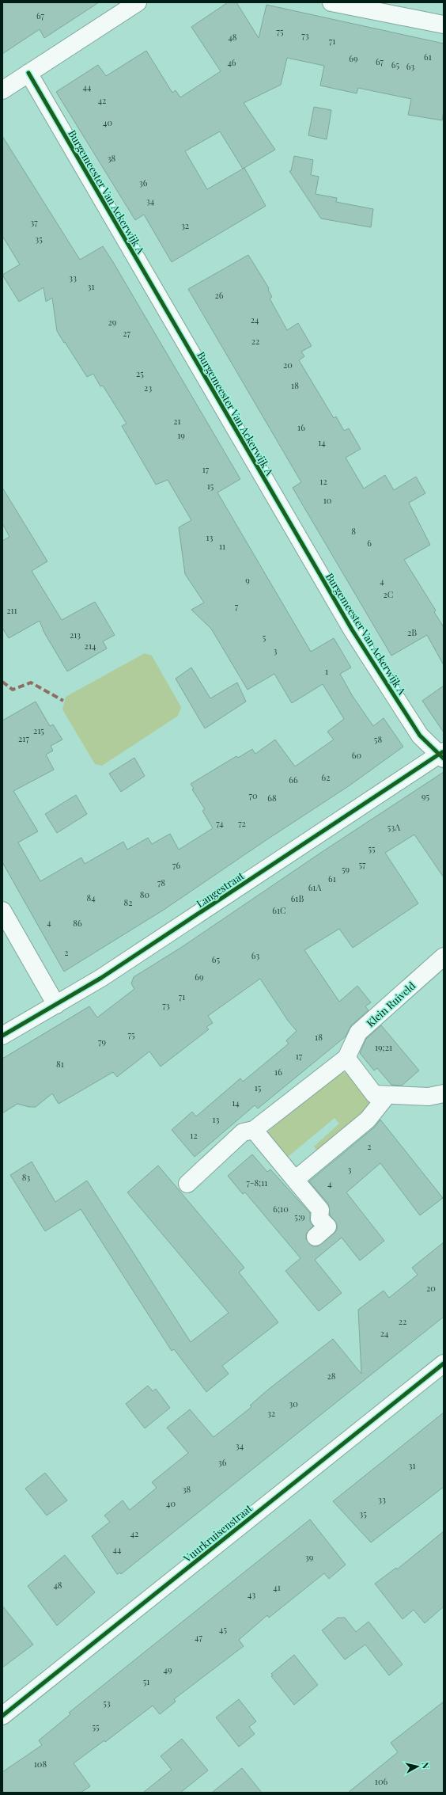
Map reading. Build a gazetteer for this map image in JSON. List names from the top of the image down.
{
  "streets": {
    "street": [
      "Burgemeester Van Ackerwijk A",
      "Langestraat",
      "Klein Ruiveld",
      "Vuurkruisenstraat"
    ]
  },
  "crossings": [
    ["Burgemeester Van Ackerwijk A", "Langestraat"]
  ],
  "house_numbers": [
    "67",
    "75",
    "73",
    "48",
    "71",
    "61",
    "69",
    "67",
    "46",
    "65",
    "63",
    "44",
    "42",
    "40",
    "38",
    "36",
    "34",
    "37",
    "32",
    "35",
    "33",
    "31",
    "26",
    "24",
    "29",
    "27",
    "22",
    "20",
    "25",
    "18",
    "23",
    "21",
    "16",
    "19",
    "14",
    "17",
    "12",
    "15",
    "10",
    "8",
    "13",
    "6",
    "11",
    "9",
    "4",
    "2C",
    "7",
    "211",
    "2B",
    "213",
    "5",
    "214",
    "3",
    "1",
    "215",
    "217",
    "58",
    "60",
    "62",
    "66",
    "70",
    "95",
    "68",
    "74",
    "72",
    "53A",
    "55",
    "57",
    "76",
    "59",
    "61",
    "78",
    "61A",
    "80",
    "84",
    "61B",
    "82",
    "61C",
    "4",
    "86",
    "2",
    "63",
    "65",
    "69",
    "71",
    "73",
    "75",
    "18",
    "79",
    "19;21",
    "17",
    "81",
    "16",
    "15",
    "14",
    "13",
    "12",
    "2",
    "3",
    "83",
    "7-8;11",
    "4",
    "6;10",
    "5;9",
    "20",
    "22",
    "24",
    "28",
    "30",
    "32",
    "34",
    "36",
    "31",
    "38",
    "33",
    "40",
    "35",
    "42",
    "44",
    "39",
    "48",
    "41",
    "43",
    "45",
    "47",
    "49",
    "51",
    "53",
    "55",
    "108",
    "106"
  ],
  "north": "right"
}
